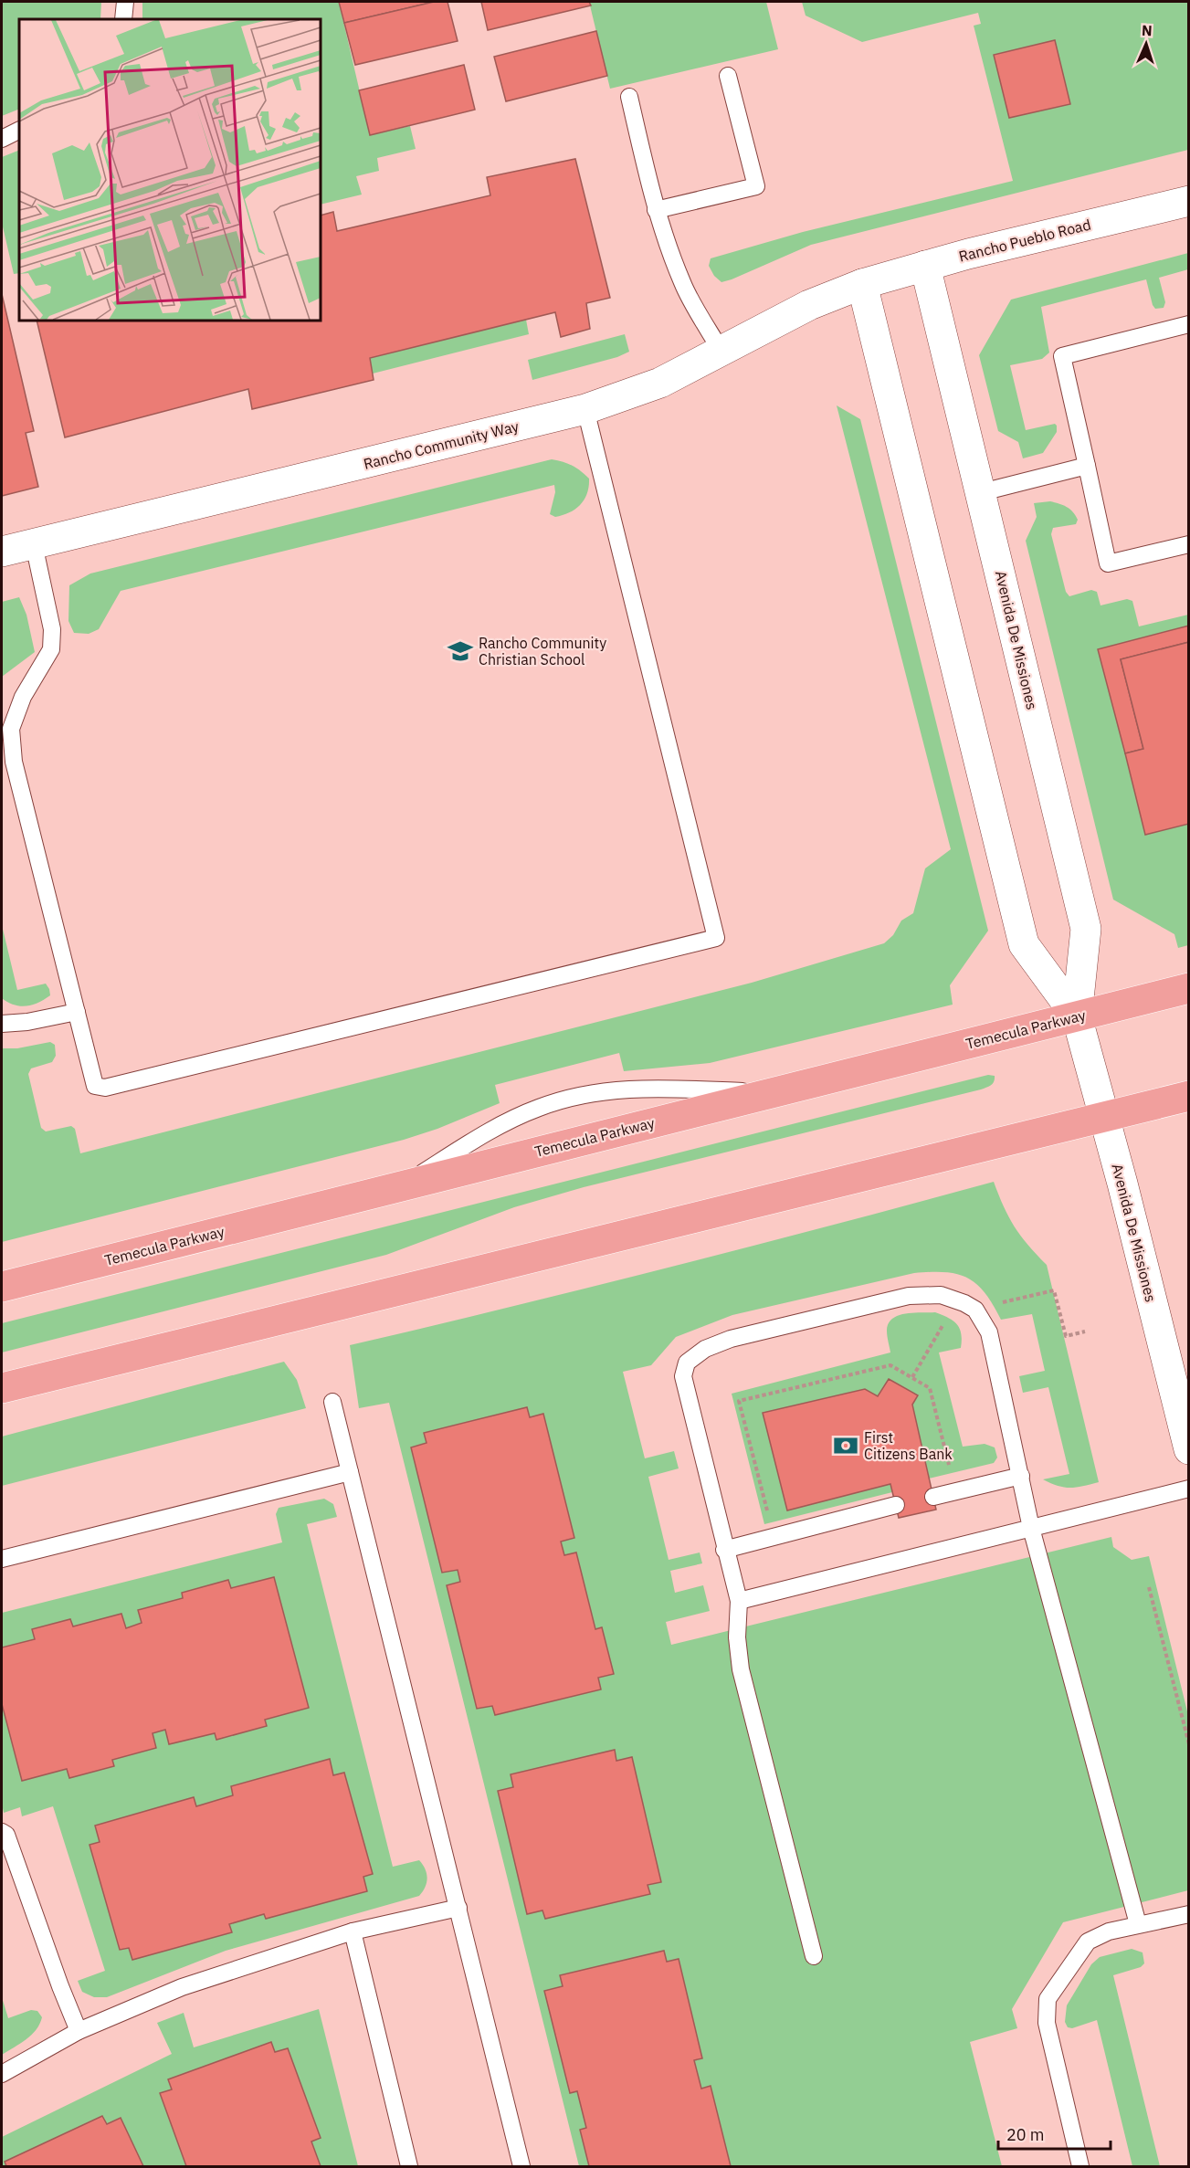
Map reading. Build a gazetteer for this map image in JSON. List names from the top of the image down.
{
  "streets": {
    "main road": ["Temecula Parkway"],
    "street": ["Rancho Pueblo Road", "Rancho Community Way", "Avenida De Missiones"]
  },
  "crossings": [
    ["Rancho Pueblo Road", "Rancho Community Way"],
    ["Rancho Pueblo Road", "Avenida De Missiones"],
    ["Rancho Community Way", "Avenida De Missiones"],
    ["Avenida De Missiones", "Temecula Parkway"]
  ],
  "places": {
    "school or university": ["Rancho Community Christian School"],
    "bank": ["First Citizens Bank"]
  },
  "scale_bar": "20 m",
  "north": "top"
}
